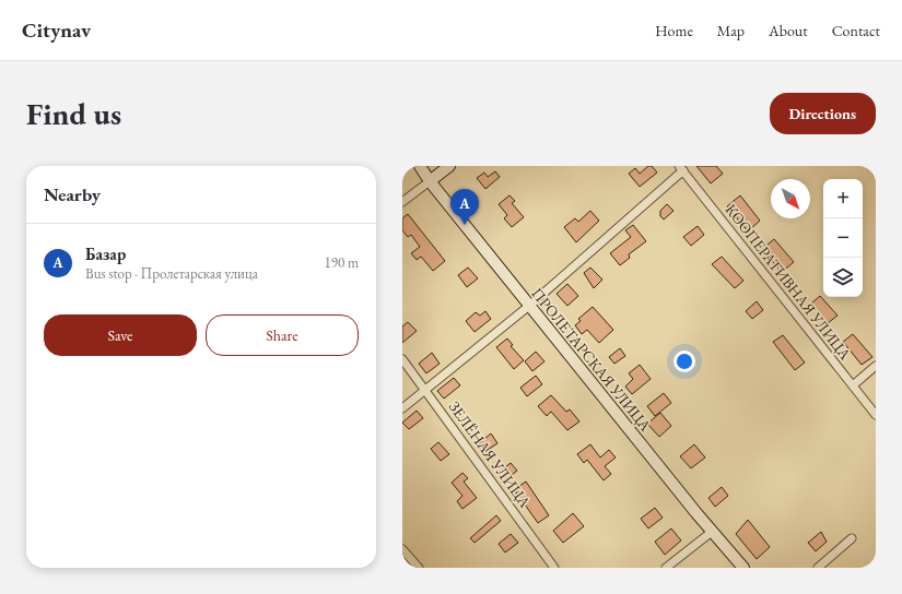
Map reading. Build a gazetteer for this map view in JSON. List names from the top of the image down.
{
  "streets": {
    "street": ["КООПЕРАТИВНАЯ УЛИЦА", "ПРОЛЕТАРСКАЯ УЛИЦА", "ЗЕЛЁНАЯ УЛИЦА"]
  },
  "north": "bottom right",
  "page": {
    "header": "Citynav",
    "nav": [
      "Home",
      "Map",
      "About",
      "Contact"
    ],
    "buttons": [
      "Directions",
      ["Save", "Share"]
    ],
    "title": "Find us",
    "heading": "Nearby",
    "map_buttons": ["+", "−"],
    "pins": "A",
    "list": [
      {
        "mark": "A",
        "name": "Базар",
        "note": "Bus stop · Пролетарская улица",
        "value": "190 m"
      }
    ]
  }
}
